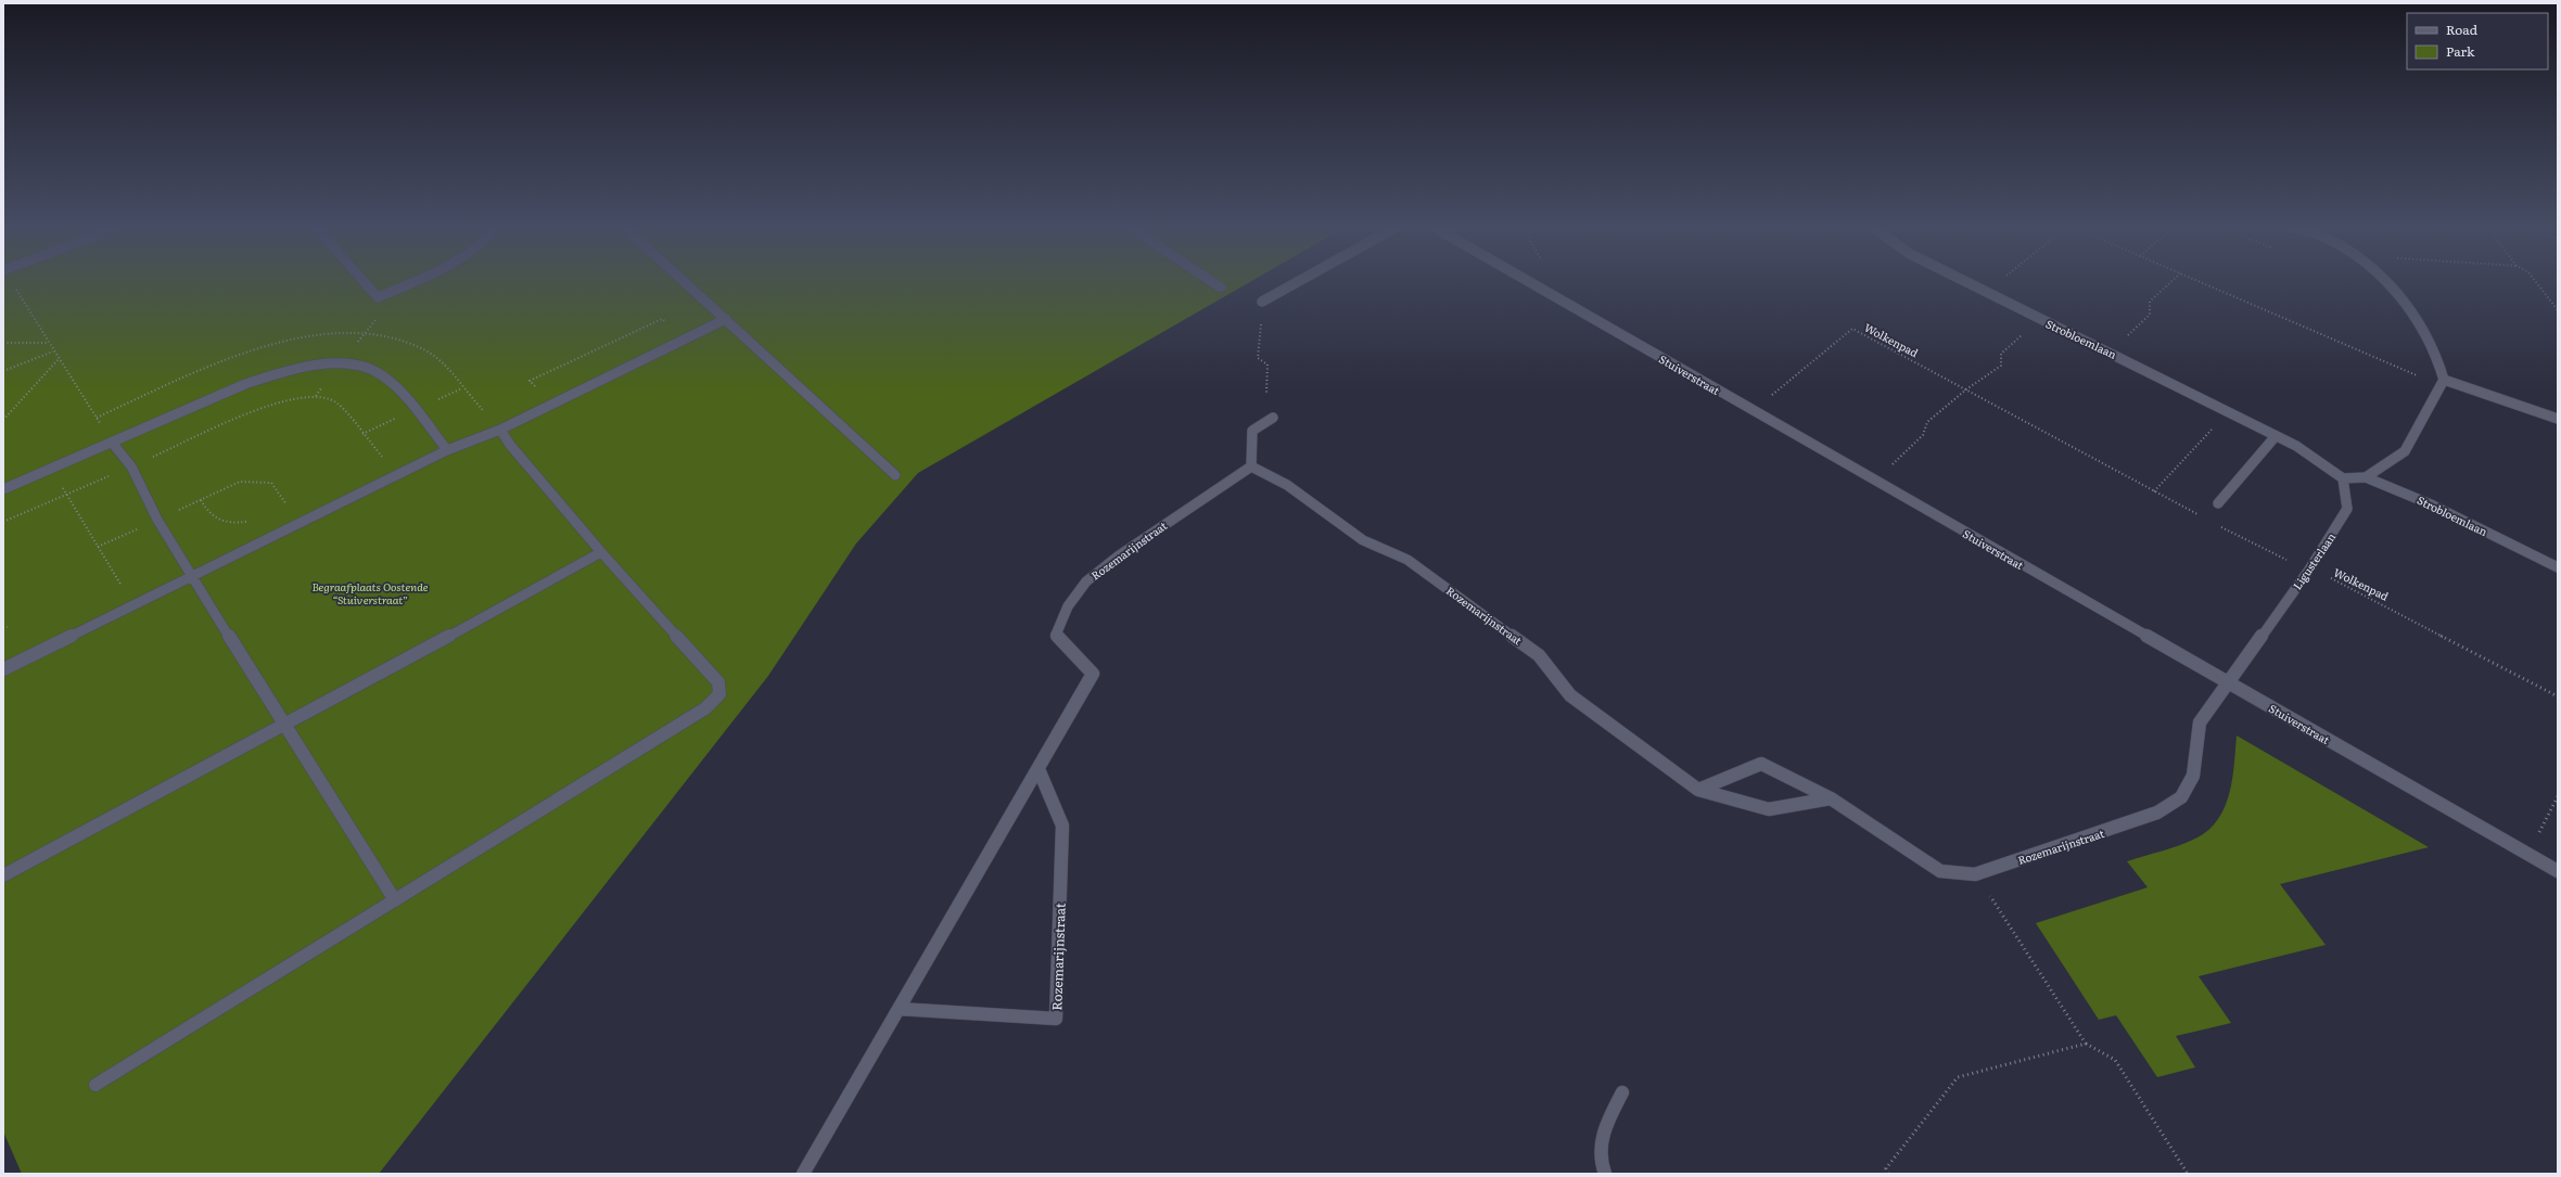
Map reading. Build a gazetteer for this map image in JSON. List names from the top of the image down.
{
  "streets": {
    "street": [
      "Strobloemlaan",
      "Stuiverstraat",
      "Rozemarijnstraat",
      "Ligusterlaan"
    ],
    "path": ["Wolkenpad"]
  },
  "crossings": [
    ["Strobloemlaan", "Ligusterlaan"],
    ["Wolkenpad", "Stuiverstraat"],
    ["Wolkenpad", "Ligusterlaan"],
    ["Stuiverstraat", "Rozemarijnstraat"],
    ["Stuiverstraat", "Ligusterlaan"],
    ["Rozemarijnstraat", "Ligusterlaan"]
  ],
  "parks": ["Begraafplaats Oostende “Stuiverstraat”"],
  "legend": ["Road", "Park"]
}
